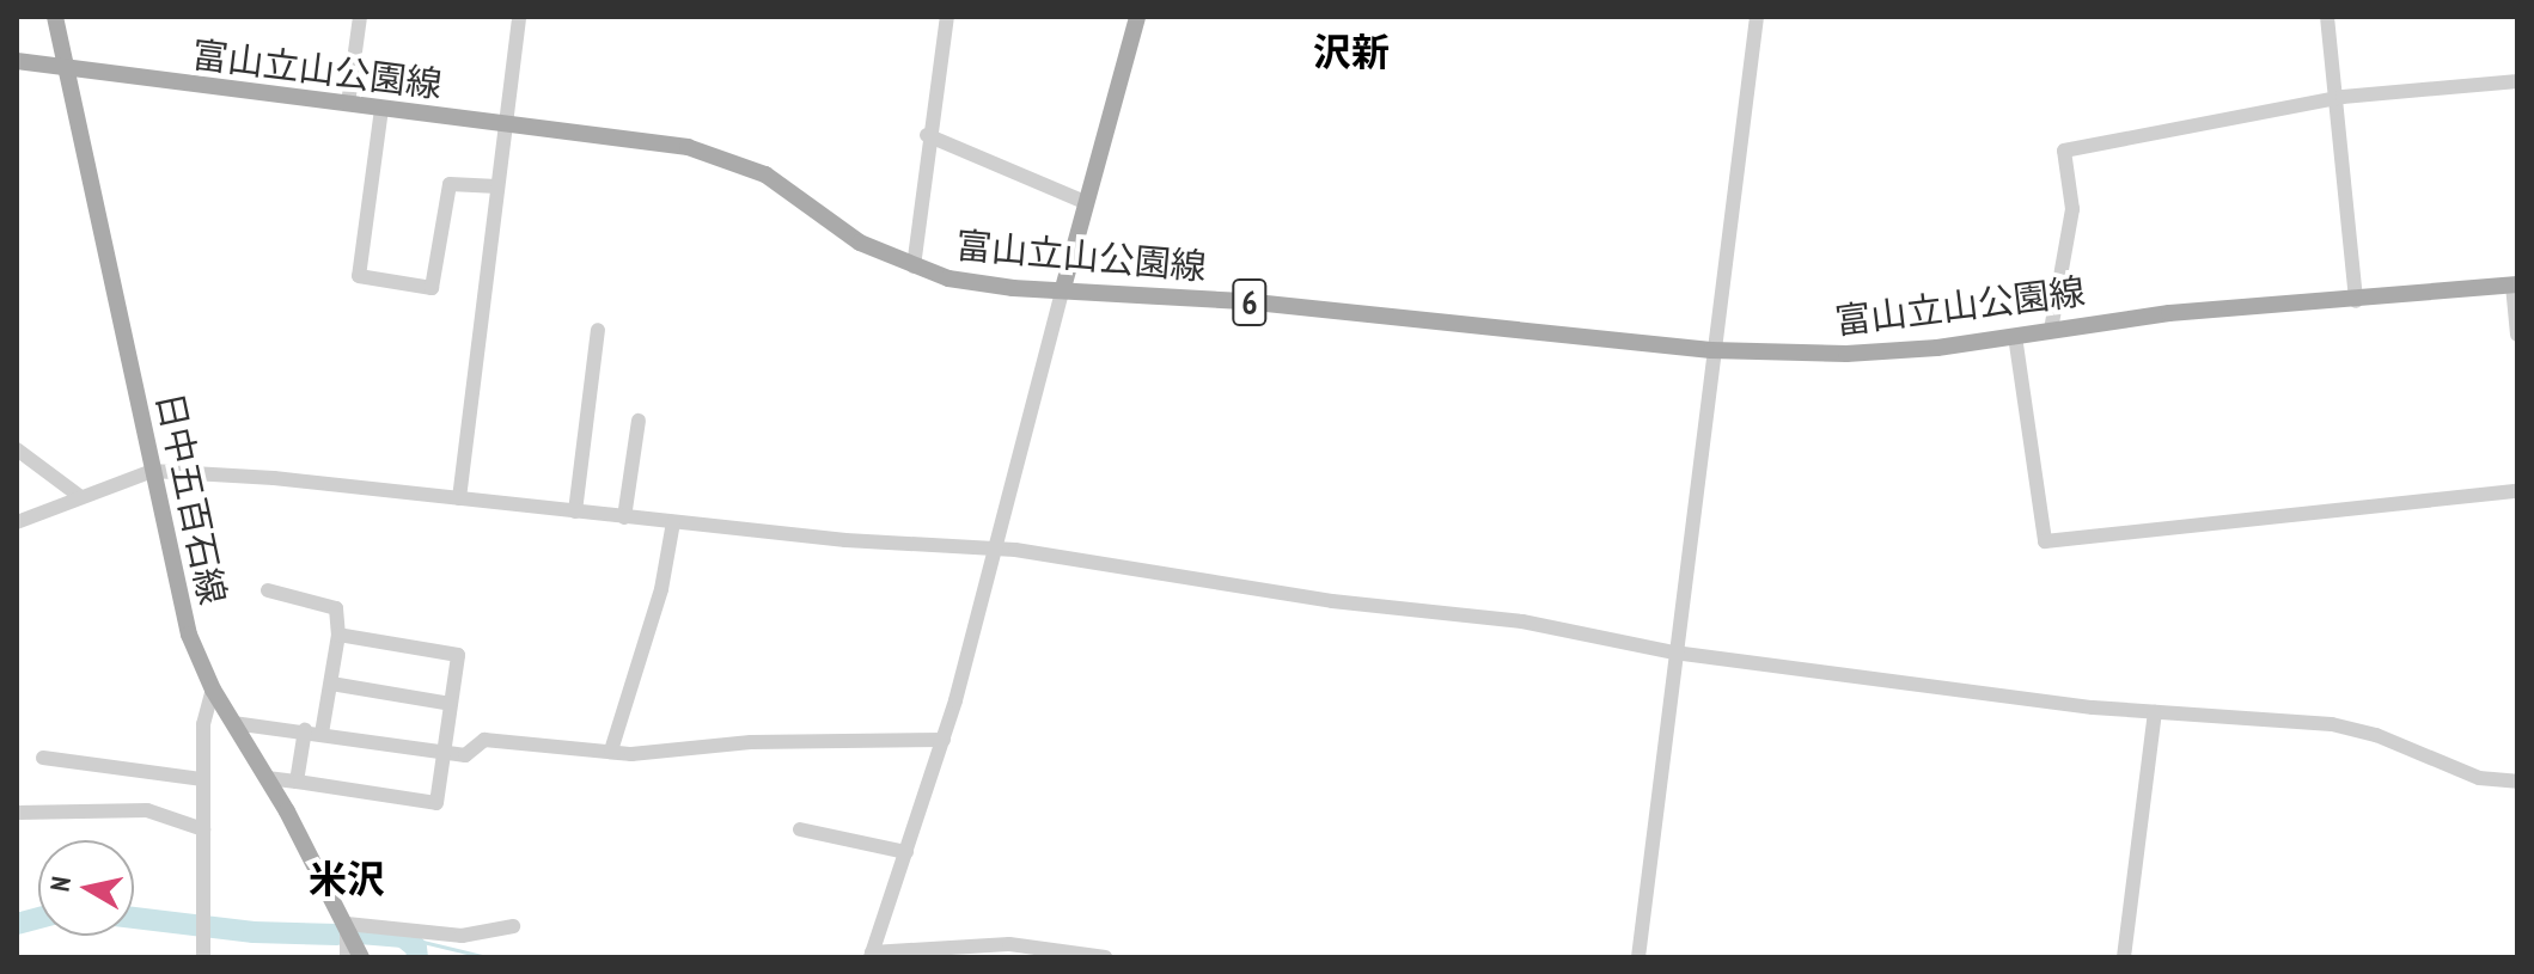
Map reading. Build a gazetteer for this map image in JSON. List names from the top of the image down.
{
  "streets": {
    "main road": ["富山立山公園線", "6", "日中五百石線"]
  },
  "crossings": [
    ["富山立山公園線", "日中五百石線"]
  ],
  "districts": ["沢新", "米沢"],
  "north": "left"
}
